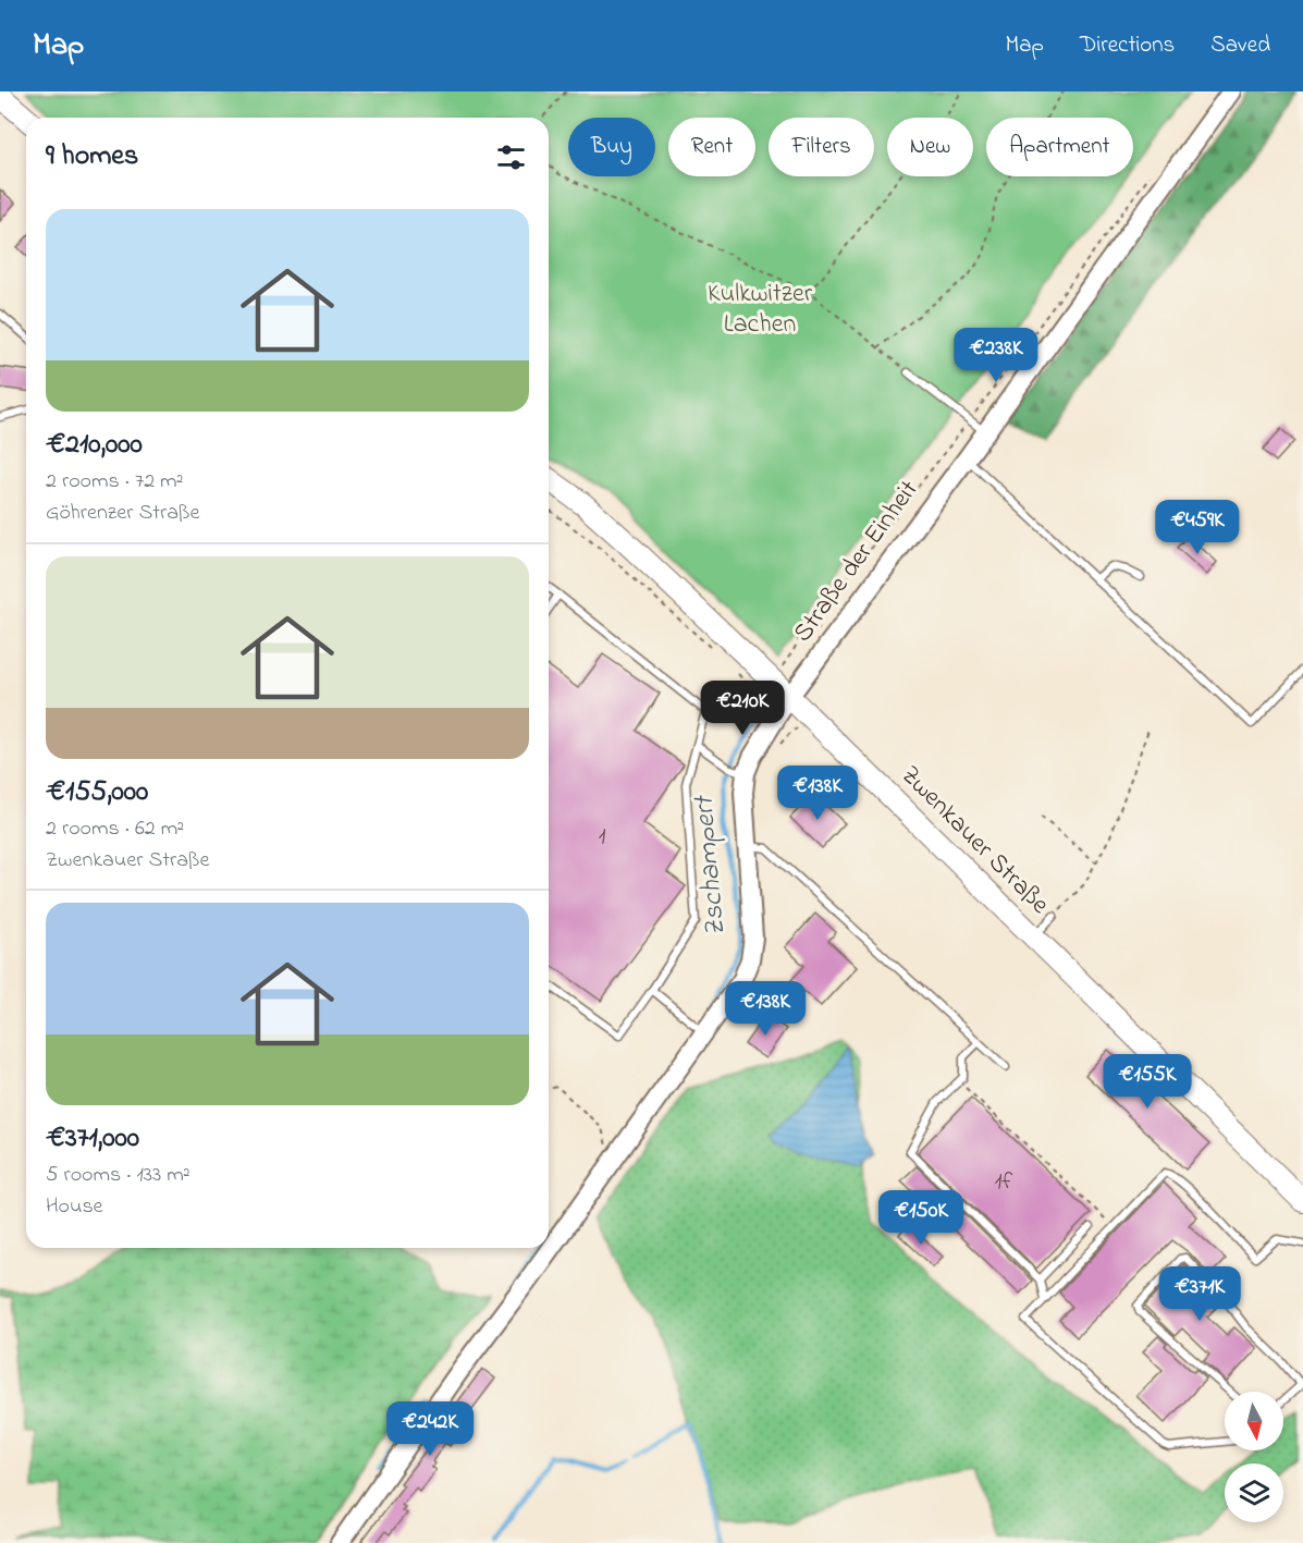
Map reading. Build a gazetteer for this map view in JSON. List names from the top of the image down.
{
  "streets": {
    "main road": ["Zwenkauer Straße"],
    "street": ["Straße der Einheit"]
  },
  "crossings": [
    ["Straße der Einheit", "Zwenkauer Straße"]
  ],
  "water": ["Zschampert"],
  "parks": ["Kulkwitzer Lachen"],
  "house_numbers": ["1", "1f"],
  "north": "bottom",
  "page": {
    "header": "Map",
    "nav": ["Map", "Directions", "Saved"],
    "chip": [
      "Buy",
      "Rent",
      "Filters",
      "New",
      "Apartment"
    ],
    "heading": "9 homes",
    "list": [
      {
        "name": "€210,000",
        "note": "2 rooms · 72 m² · Göhrenzer Straße"
      },
      {
        "name": "€155,000",
        "note": "2 rooms · 62 m² · Zwenkauer Straße"
      },
      {
        "name": "€371,000",
        "note": "5 rooms · 133 m² · House"
      }
    ],
    "price": [
      "€238K",
      "€459K",
      "€210K",
      "€138K",
      "€138K",
      "€155K",
      "€150K",
      "€371K",
      "€242K"
    ]
  }
}
